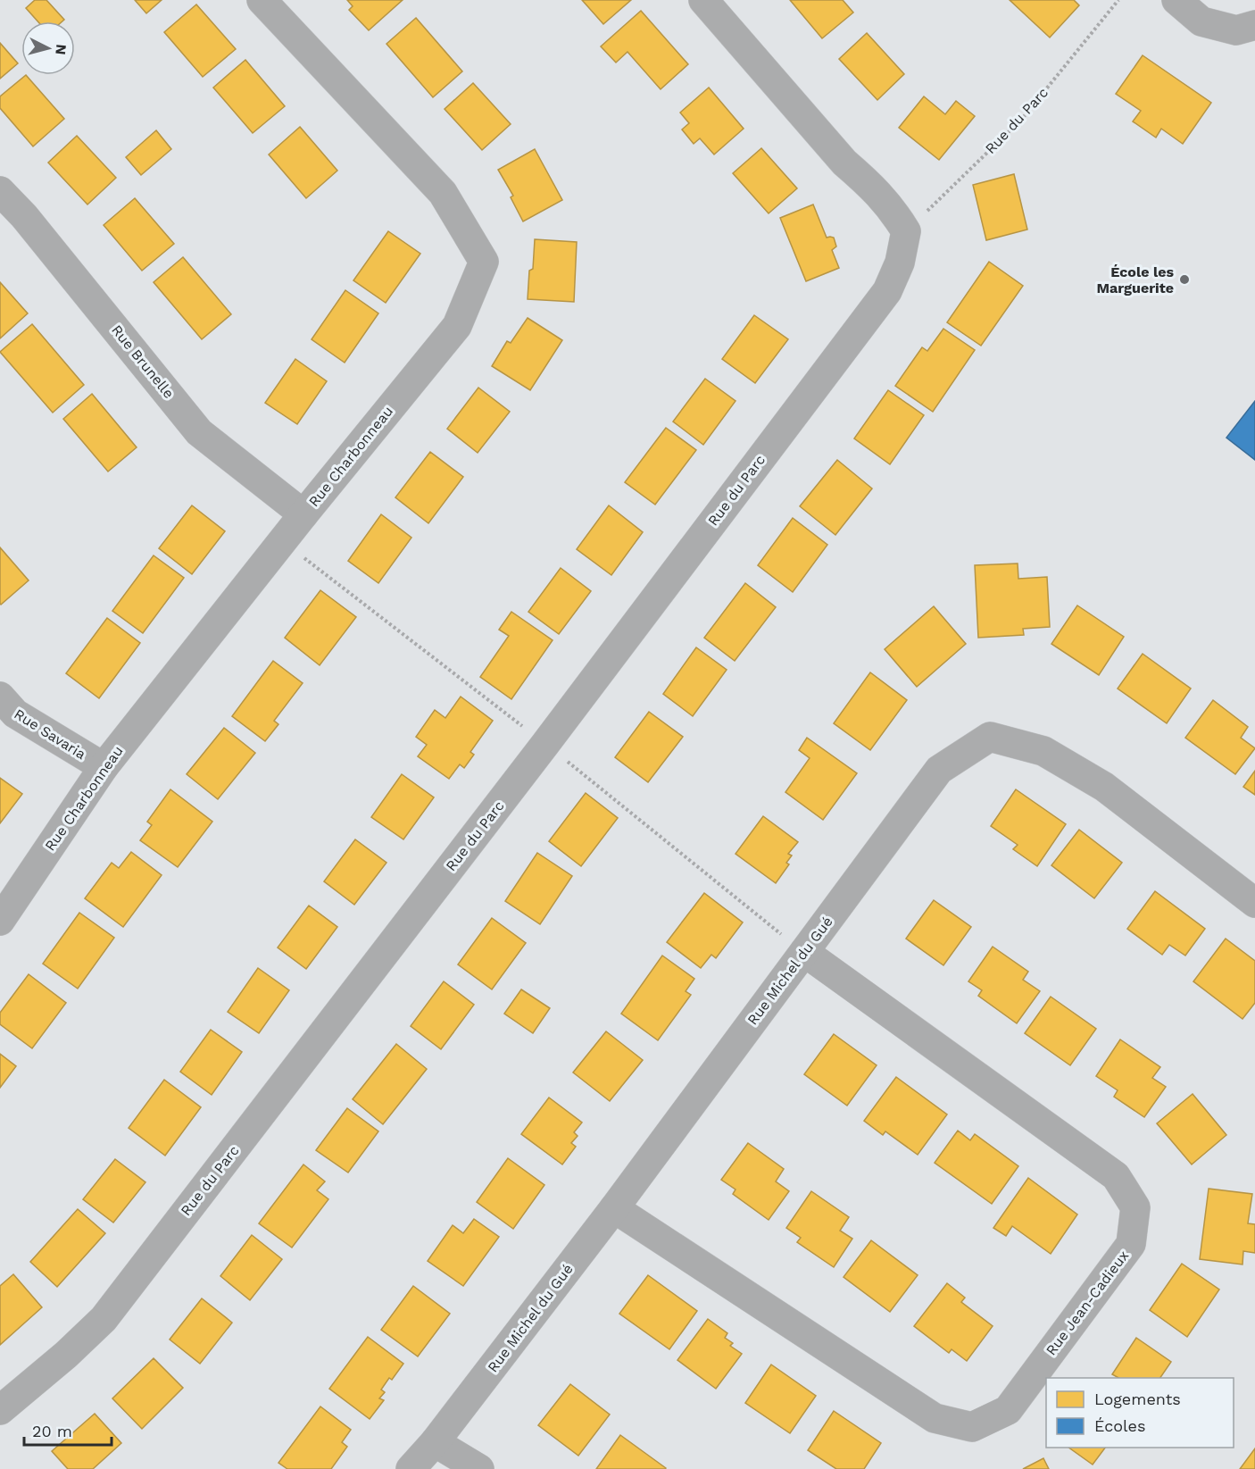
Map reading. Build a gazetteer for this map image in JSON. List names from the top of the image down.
{
  "streets": {
    "street": [
      "Rue du Parc",
      "Rue Brunelle",
      "Rue Charbonneau",
      "Rue Savaria",
      "Rue Michel du Gué",
      "Rue Jean-Cadieux"
    ]
  },
  "crossings": [
    ["Rue Brunelle", "Rue Charbonneau"],
    ["Rue Charbonneau", "Rue Savaria"],
    ["Rue Michel du Gué", "Rue Jean-Cadieux"]
  ],
  "places": ["École les Marguerite"],
  "legend": ["Logements", "Écoles"],
  "scale_bar": "20 m",
  "north": "right"
}
